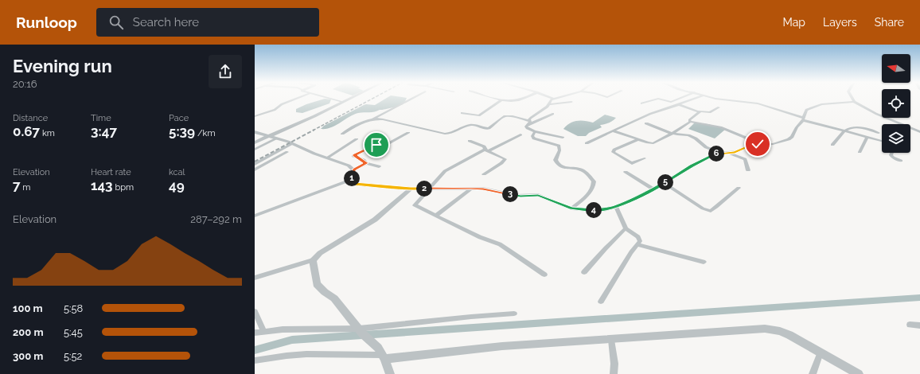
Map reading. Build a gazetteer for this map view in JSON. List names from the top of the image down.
{
  "north": "left",
  "page": {
    "header": "Runloop",
    "search": "Search here",
    "nav": ["Map", "Layers", "Share"],
    "heading": ["Evening run", "20:16"],
    "stats": [
      ["Distance", "0.67 km"],
      ["Time", "3:47"],
      ["Pace", "5:39 /km"],
      ["Elevation", "7 m"],
      ["Heart rate", "143 bpm"],
      ["kcal", "49"]
    ],
    "pins": [
      "6",
      "1",
      "5",
      "2",
      "3",
      "4"
    ],
    "chart": ["Elevation", "287–292 m"],
    "list": [
      {
        "name": "100 m",
        "note": "5:58"
      },
      {
        "name": "200 m",
        "note": "5:45"
      },
      {
        "name": "300 m",
        "note": "5:52"
      }
    ]
  }
}
